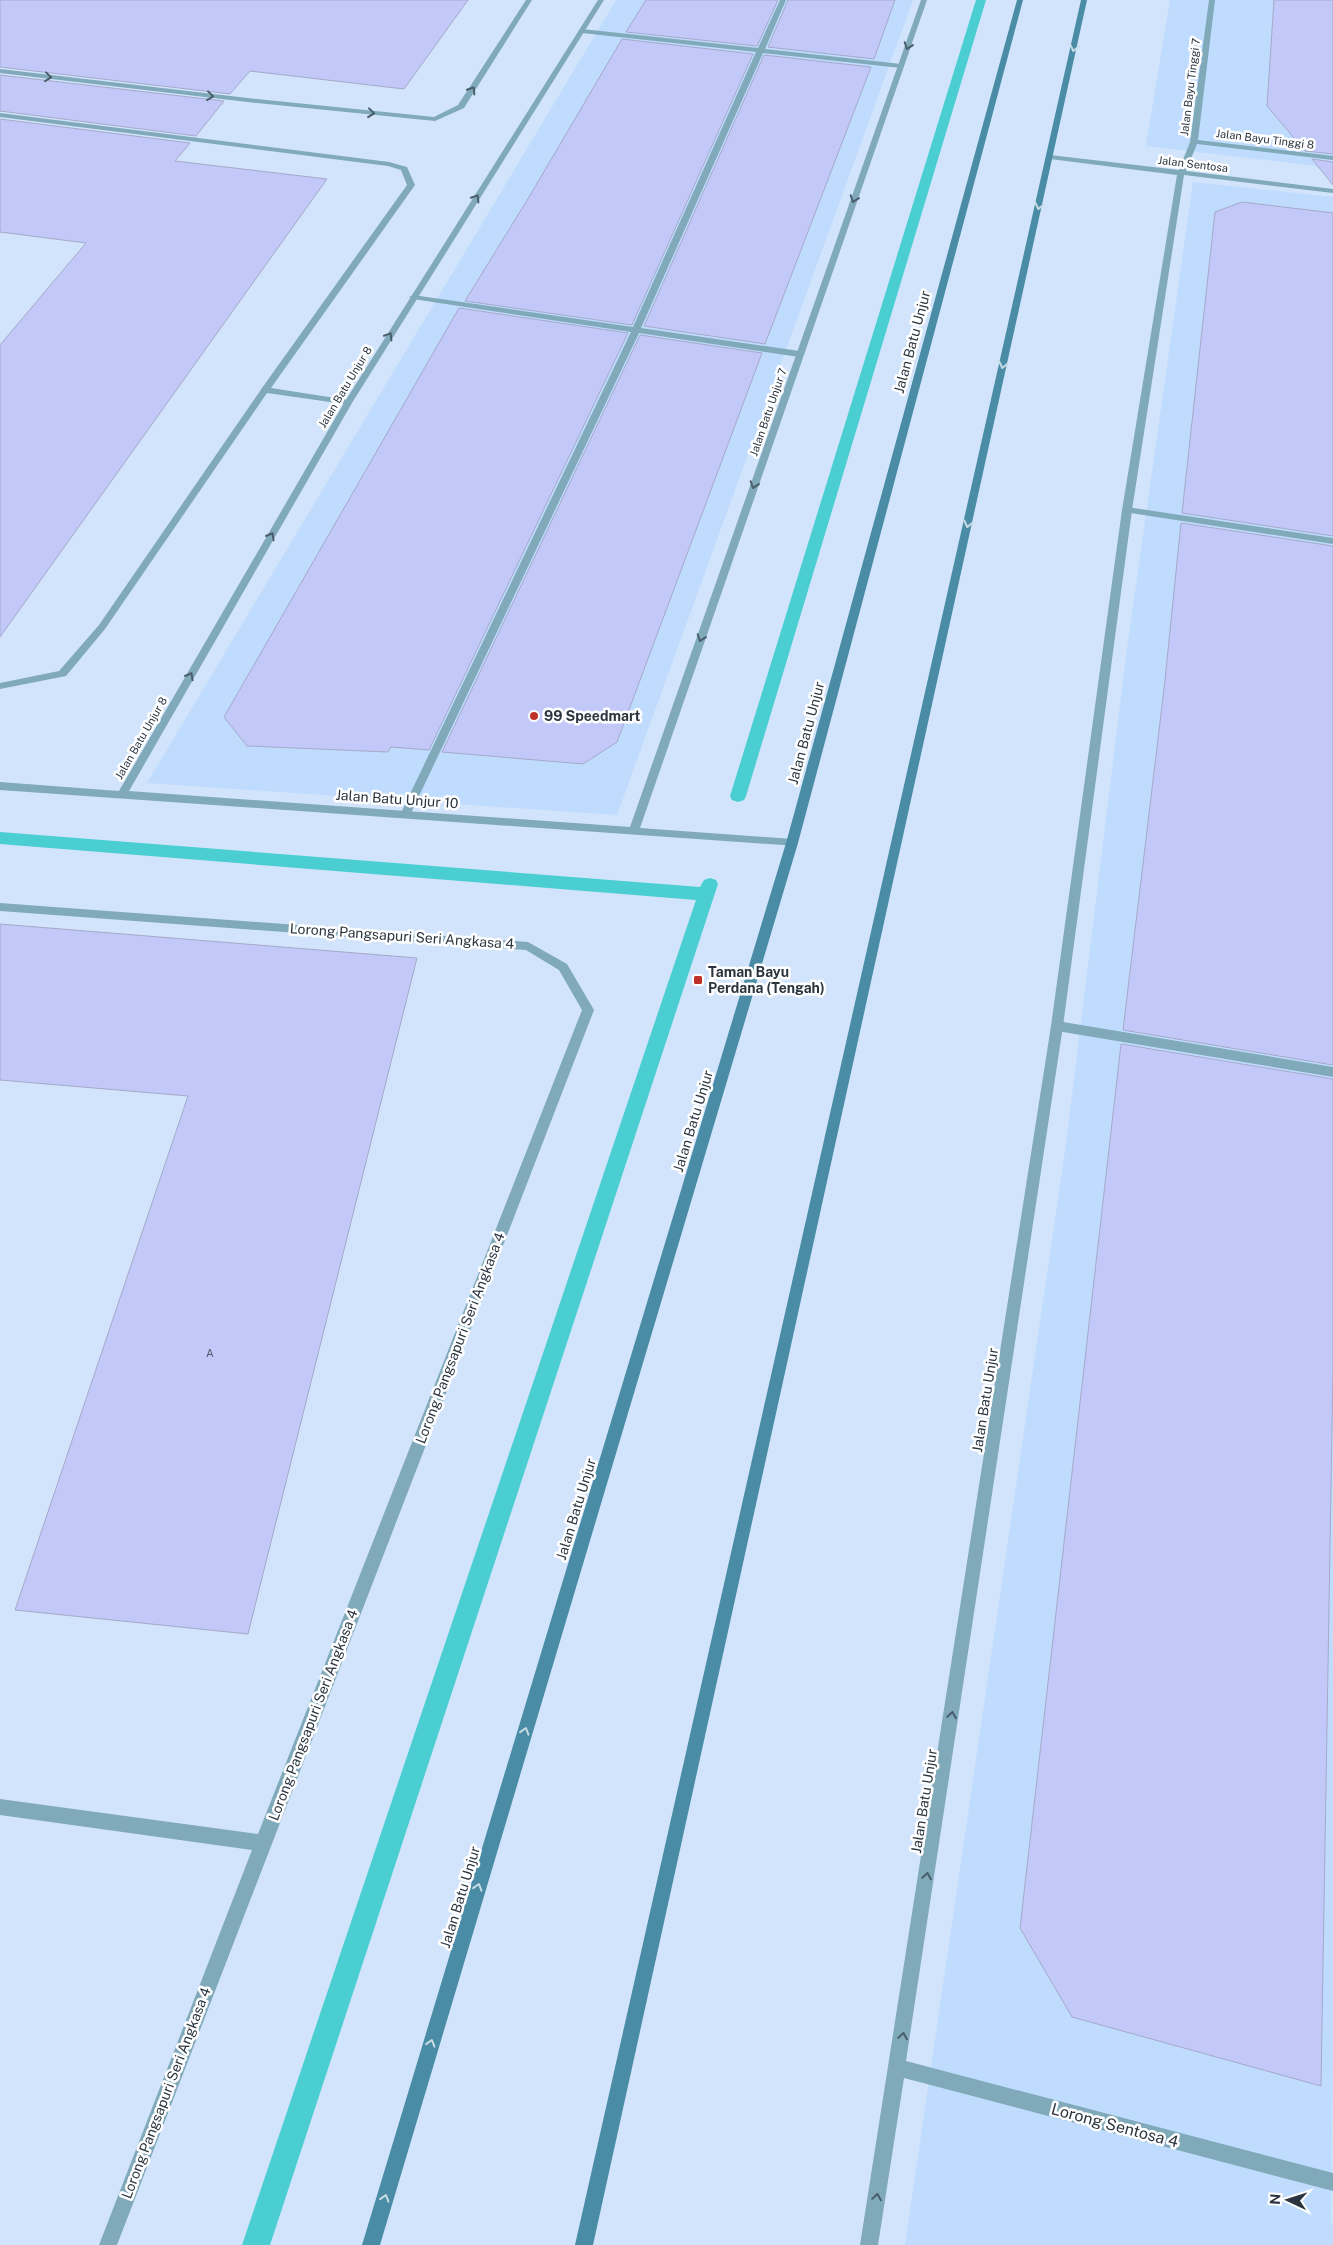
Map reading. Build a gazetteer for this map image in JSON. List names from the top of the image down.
{
  "streets": {
    "main road": ["Jalan Batu Unjur"],
    "street": [
      "Jalan Bayu Tinggi 7",
      "Jalan Bayu Tinggi 8",
      "Jalan Sentosa",
      "Jalan Batu Unjur 8",
      "Jalan Batu Unjur 7",
      "Jalan Batu Unjur 10",
      "Lorong Pangsapuri Seri Angkasa 4",
      "Lorong Sentosa 4"
    ]
  },
  "crossings": [
    ["Jalan Bayu Tinggi 7", "Jalan Bayu Tinggi 8"],
    ["Jalan Bayu Tinggi 7", "Jalan Sentosa"],
    ["Jalan Bayu Tinggi 7", "Jalan Batu Unjur"],
    ["Jalan Sentosa", "Jalan Batu Unjur"],
    ["Jalan Batu Unjur", "Jalan Batu Unjur 10"],
    ["Jalan Batu Unjur", "Lorong Sentosa 4"],
    ["Jalan Batu Unjur 8", "Jalan Batu Unjur 10"],
    ["Jalan Batu Unjur 7", "Jalan Batu Unjur 10"]
  ],
  "one_way": ["Jalan Batu Unjur", "Jalan Batu Unjur 7"],
  "places": {
    "other": ["99 Speedmart"],
    "transit": ["Taman Bayu Perdana (Tengah)"]
  },
  "house_numbers": ["A"],
  "north": "left"
}
